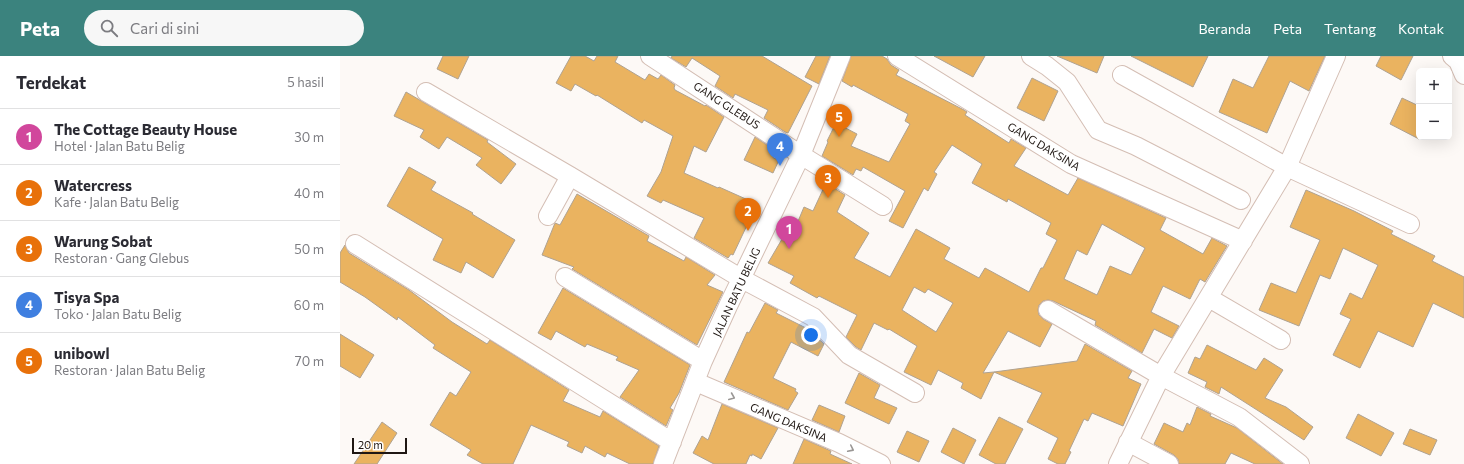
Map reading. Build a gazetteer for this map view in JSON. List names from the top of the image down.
{
  "streets": {
    "street": ["GANG GLEBUS", "GANG DAKSINA", "JALAN BATU BELIG"]
  },
  "crossings": [
    ["GANG GLEBUS", "JALAN BATU BELIG"],
    ["GANG DAKSINA", "JALAN BATU BELIG"]
  ],
  "scale_bar": "20 m",
  "page": {
    "header": "Peta",
    "search": "Cari di sini",
    "nav": [
      "Beranda",
      "Peta",
      "Tentang",
      "Kontak"
    ],
    "heading": ["Terdekat", "5 hasil"],
    "map_buttons": ["+", "−"],
    "pins": [
      "5",
      "4",
      "3",
      "2",
      "1"
    ],
    "list": [
      {
        "mark": "1",
        "name": "The Cottage Beauty House",
        "note": "Hotel · Jalan Batu Belig",
        "value": "30 m"
      },
      {
        "mark": "2",
        "name": "Watercress",
        "note": "Kafe · Jalan Batu Belig",
        "value": "40 m"
      },
      {
        "mark": "3",
        "name": "Warung Sobat",
        "note": "Restoran · Gang Glebus",
        "value": "50 m"
      },
      {
        "mark": "4",
        "name": "Tisya Spa",
        "note": "Toko · Jalan Batu Belig",
        "value": "60 m"
      },
      {
        "mark": "5",
        "name": "unibowl",
        "note": "Restoran · Jalan Batu Belig",
        "value": "70 m"
      }
    ],
    "scale": "20 m"
  }
}
